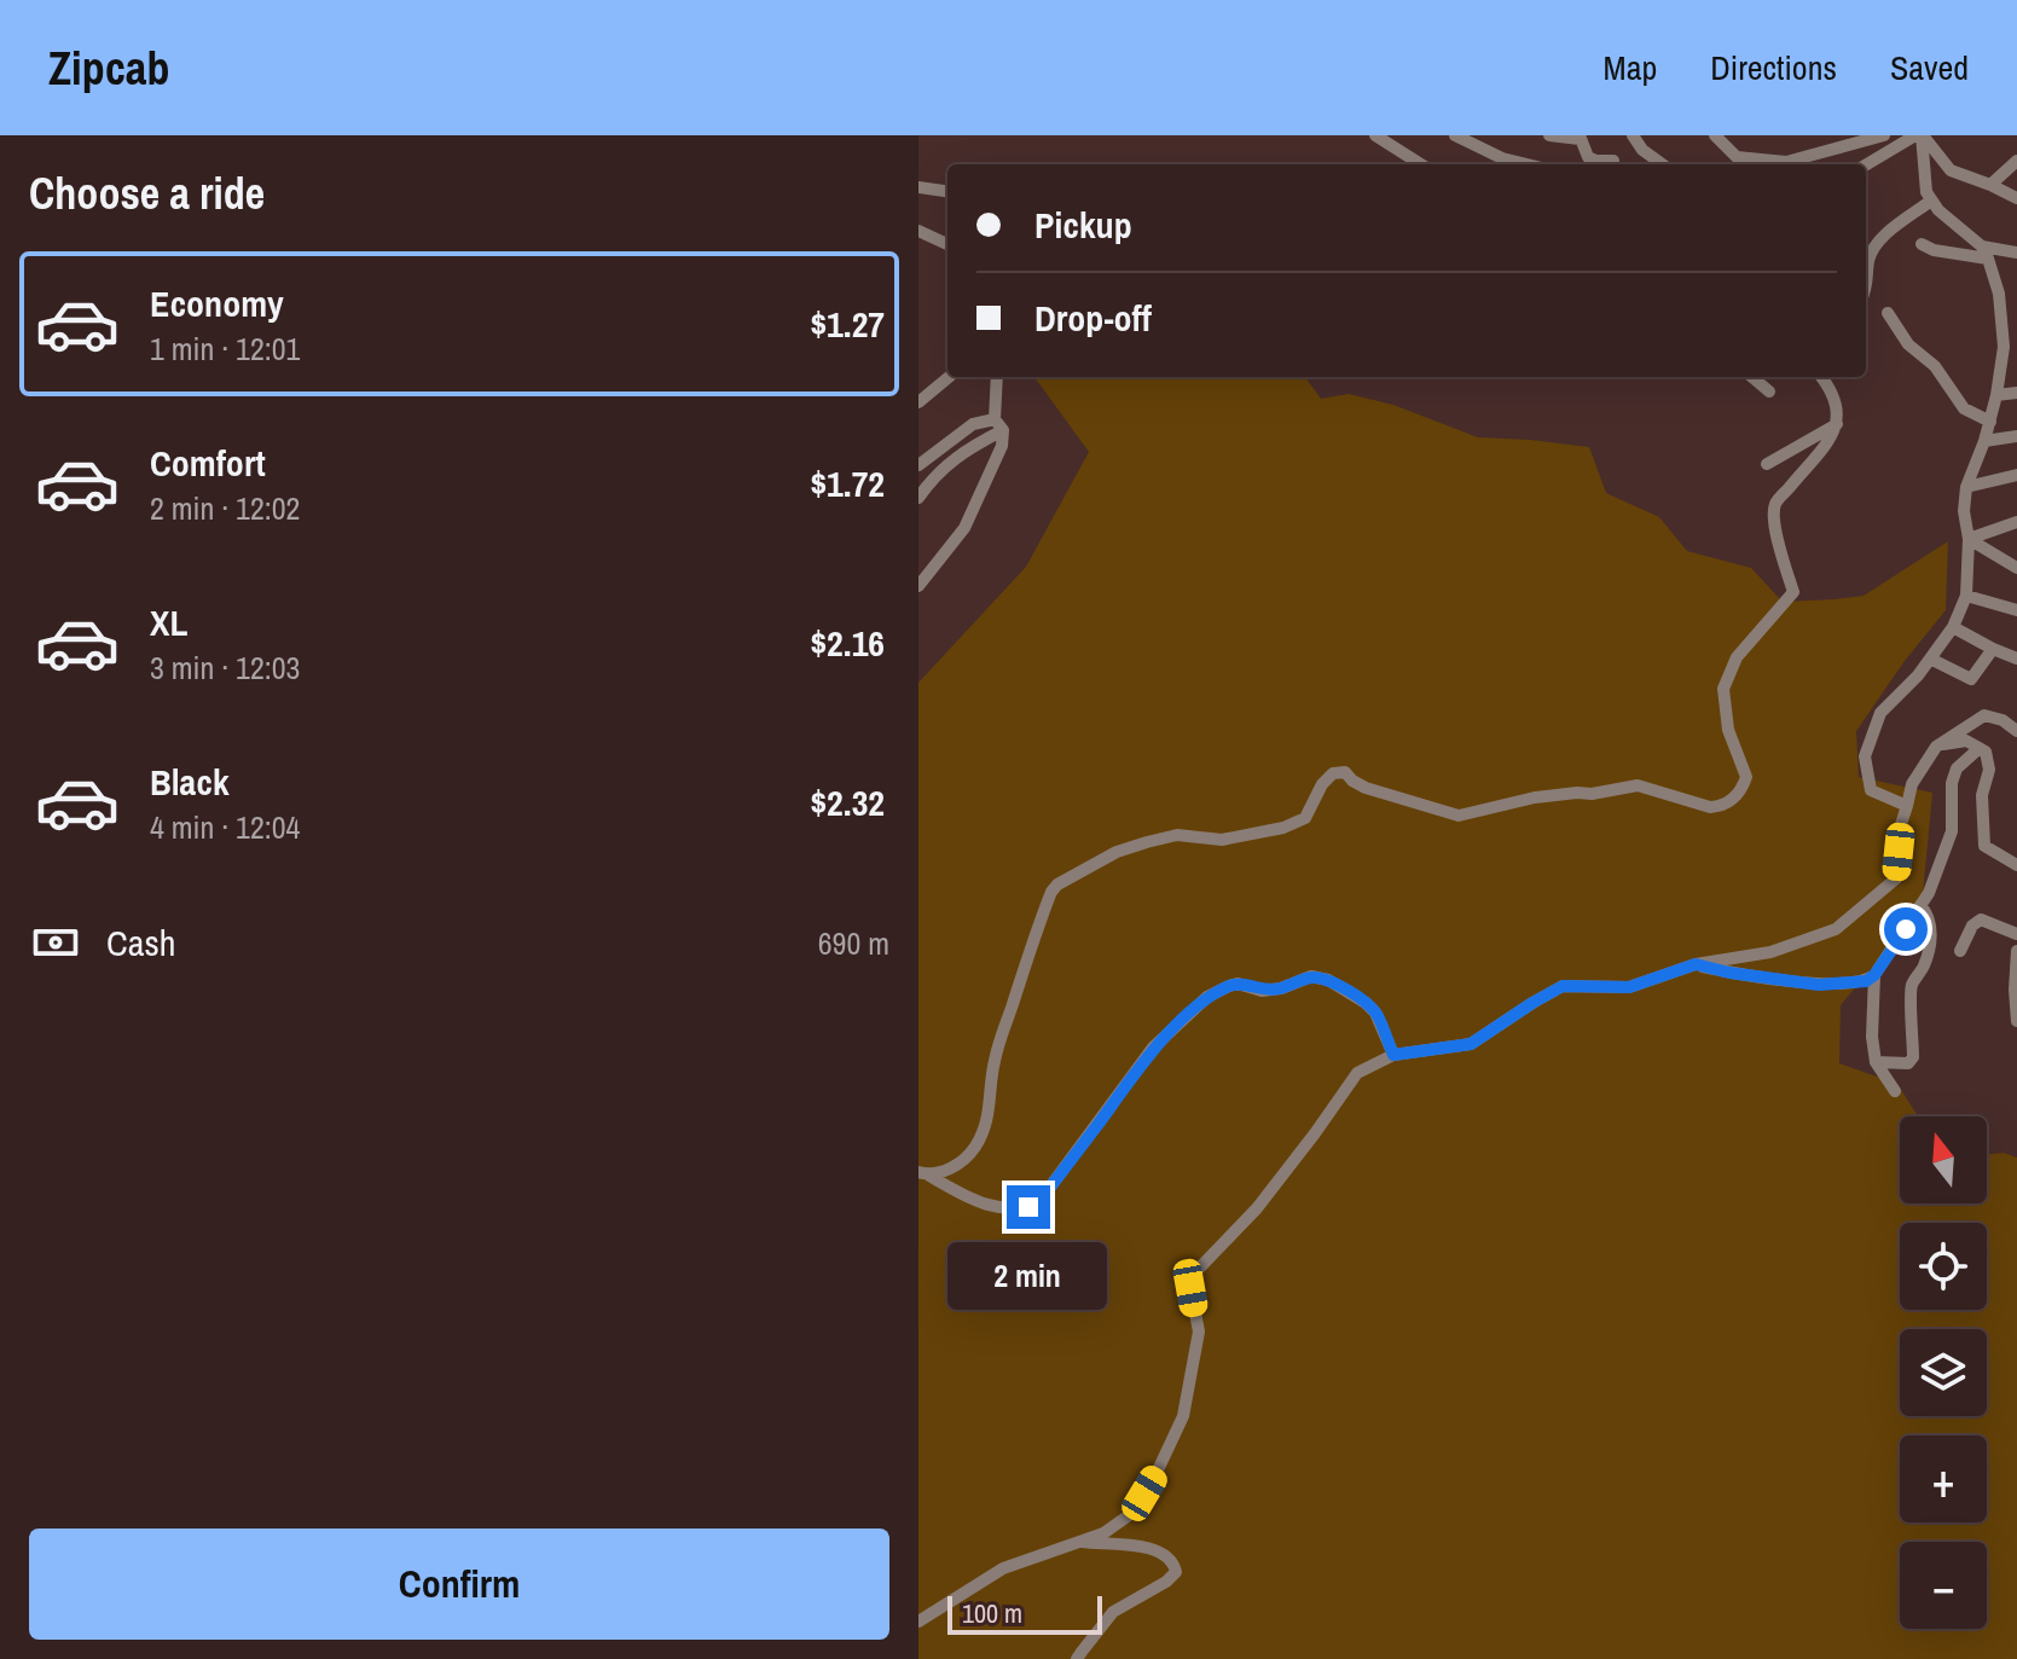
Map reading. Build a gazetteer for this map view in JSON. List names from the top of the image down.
{
  "scale_bar": "100 m",
  "north": "top",
  "page": {
    "header": "Zipcab",
    "nav": ["Map", "Directions", "Saved"],
    "heading": "Choose a ride",
    "banner": ["Pickup", "Drop-off"],
    "list": [
      {
        "name": "Economy",
        "note": "1 min · 12:01",
        "value": "$1.27"
      },
      {
        "name": "Comfort",
        "note": "2 min · 12:02",
        "value": "$1.72"
      },
      {
        "name": "XL",
        "note": "3 min · 12:03",
        "value": "$2.16"
      },
      {
        "name": "Black",
        "note": "4 min · 12:04",
        "value": "$2.32"
      }
    ],
    "pay": ["Cash", "690 m"],
    "map_buttons": ["+", "−"],
    "bubble": "2 min",
    "buttons": "Confirm",
    "scale": "100 m"
  }
}
